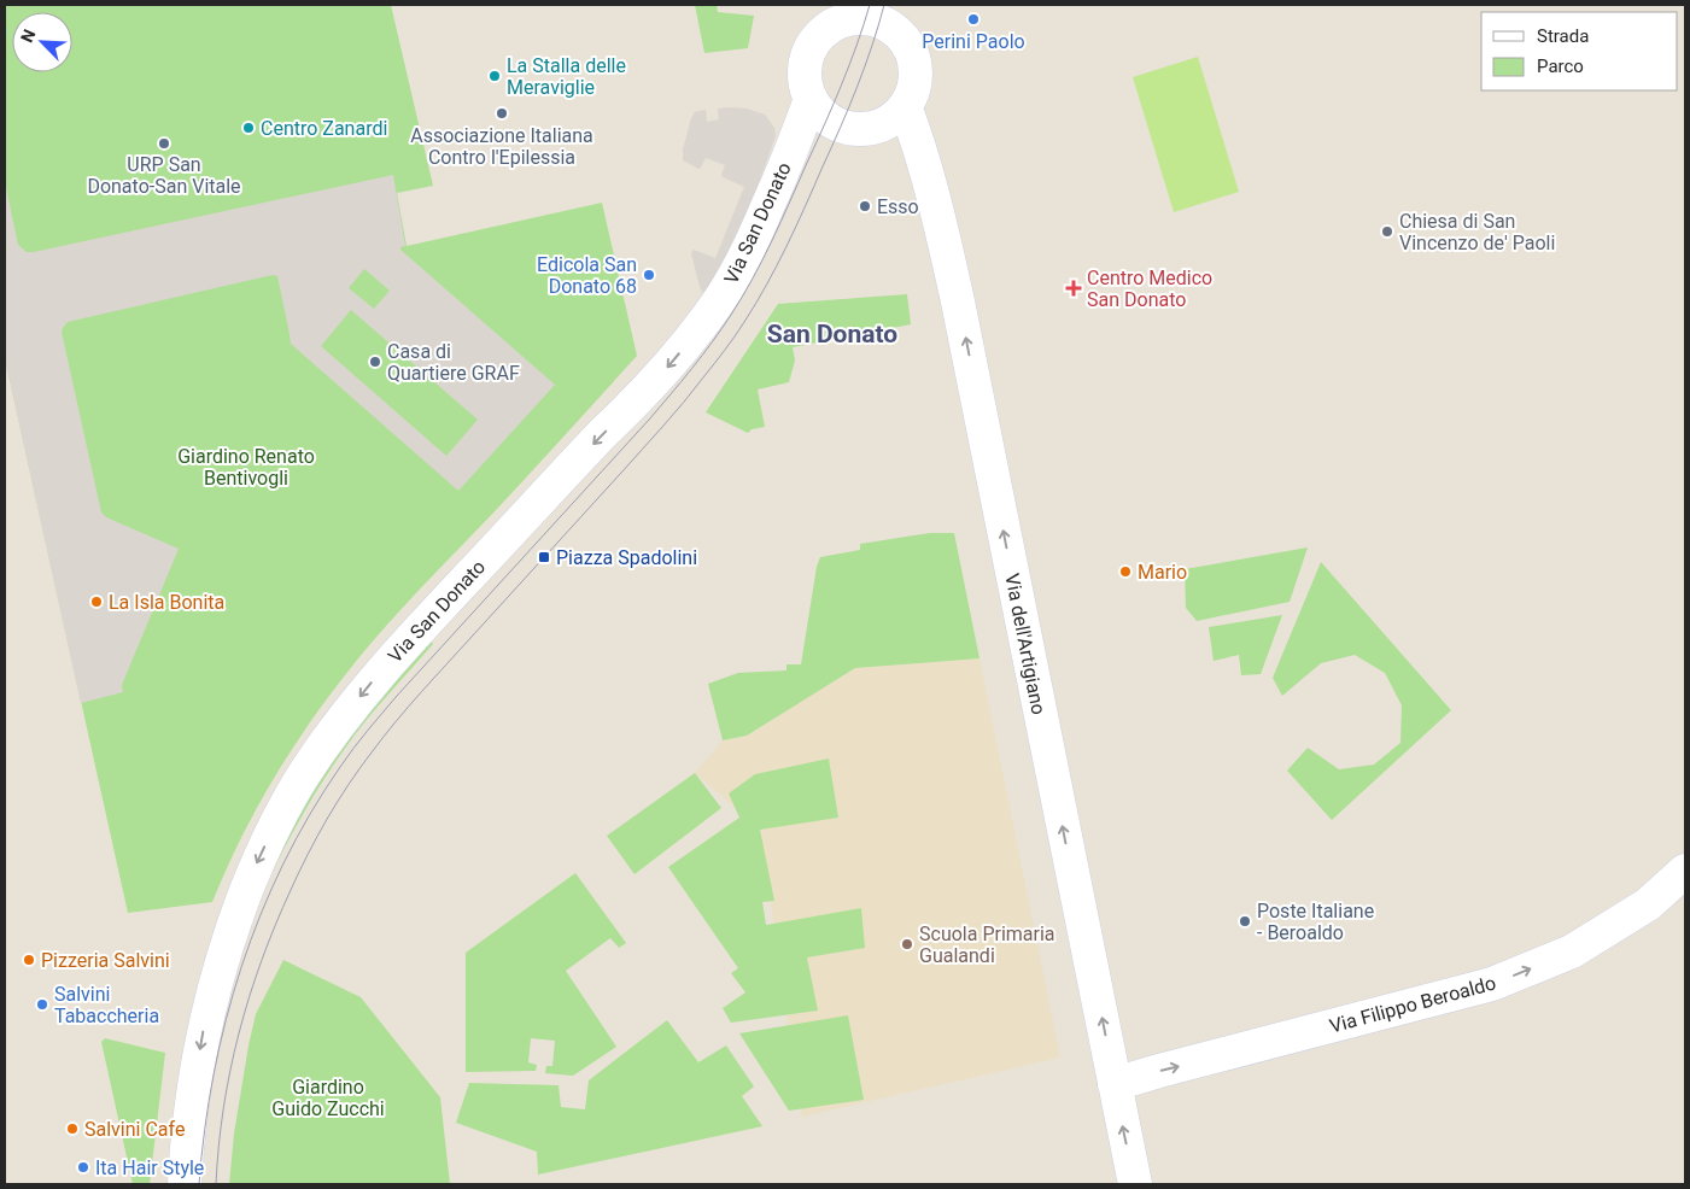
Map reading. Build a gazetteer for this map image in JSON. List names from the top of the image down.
{
  "streets": {
    "main road": ["Via San Donato", "Via dell'Artigiano", "Via Filippo Beroaldo"]
  },
  "crossings": [
    ["Via San Donato", "Via dell'Artigiano"],
    ["Via dell'Artigiano", "Via Filippo Beroaldo"]
  ],
  "one_way": ["Via San Donato", "Via dell'Artigiano", "Via Filippo Beroaldo"],
  "districts": ["San Donato"],
  "parks": ["Giardino Renato Bentivogli", "Giardino Guido Zucchi"],
  "places": {
    "other": [
      "Perini Paolo",
      "La Stalla delle Meraviglie",
      "Associazione Italiana Contro l'Epilessia",
      "Centro Zanardi",
      "URP San Donato-San Vitale",
      "Esso",
      "Chiesa di San Vincenzo de' Paoli",
      "Edicola San Donato 68",
      "Casa di Quartiere GRAF",
      "Mario",
      "La Isla Bonita",
      "Poste Italiane - Beroaldo",
      "Scuola Primaria Gualandi",
      "Pizzeria Salvini",
      "Salvini Tabaccheria",
      "Salvini Cafe",
      "Ita Hair Style"
    ],
    "health": ["Centro Medico San Donato"],
    "transit": ["Piazza Spadolini"]
  },
  "legend": ["Strada", "Parco"],
  "north": "top left"
}
